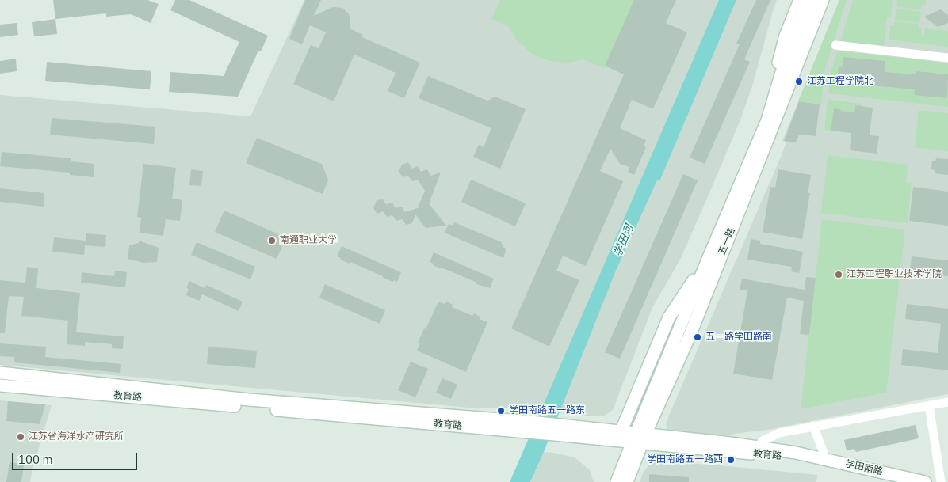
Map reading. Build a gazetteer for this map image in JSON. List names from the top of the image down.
{
  "streets": {
    "street": ["五一路", "教育路", "学田南路"]
  },
  "crossings": [
    ["五一路", "教育路"],
    ["教育路", "学田南路"]
  ],
  "water": ["学田河"],
  "places": [
    "江苏工程学院北",
    "南通职业大学",
    "江苏工程职业技术学院",
    "五一路学田路南",
    "学田南路五一路东",
    "江苏省海洋水产研究所",
    "学田南路五一路西"
  ],
  "scale_bar": "100 m"
}
